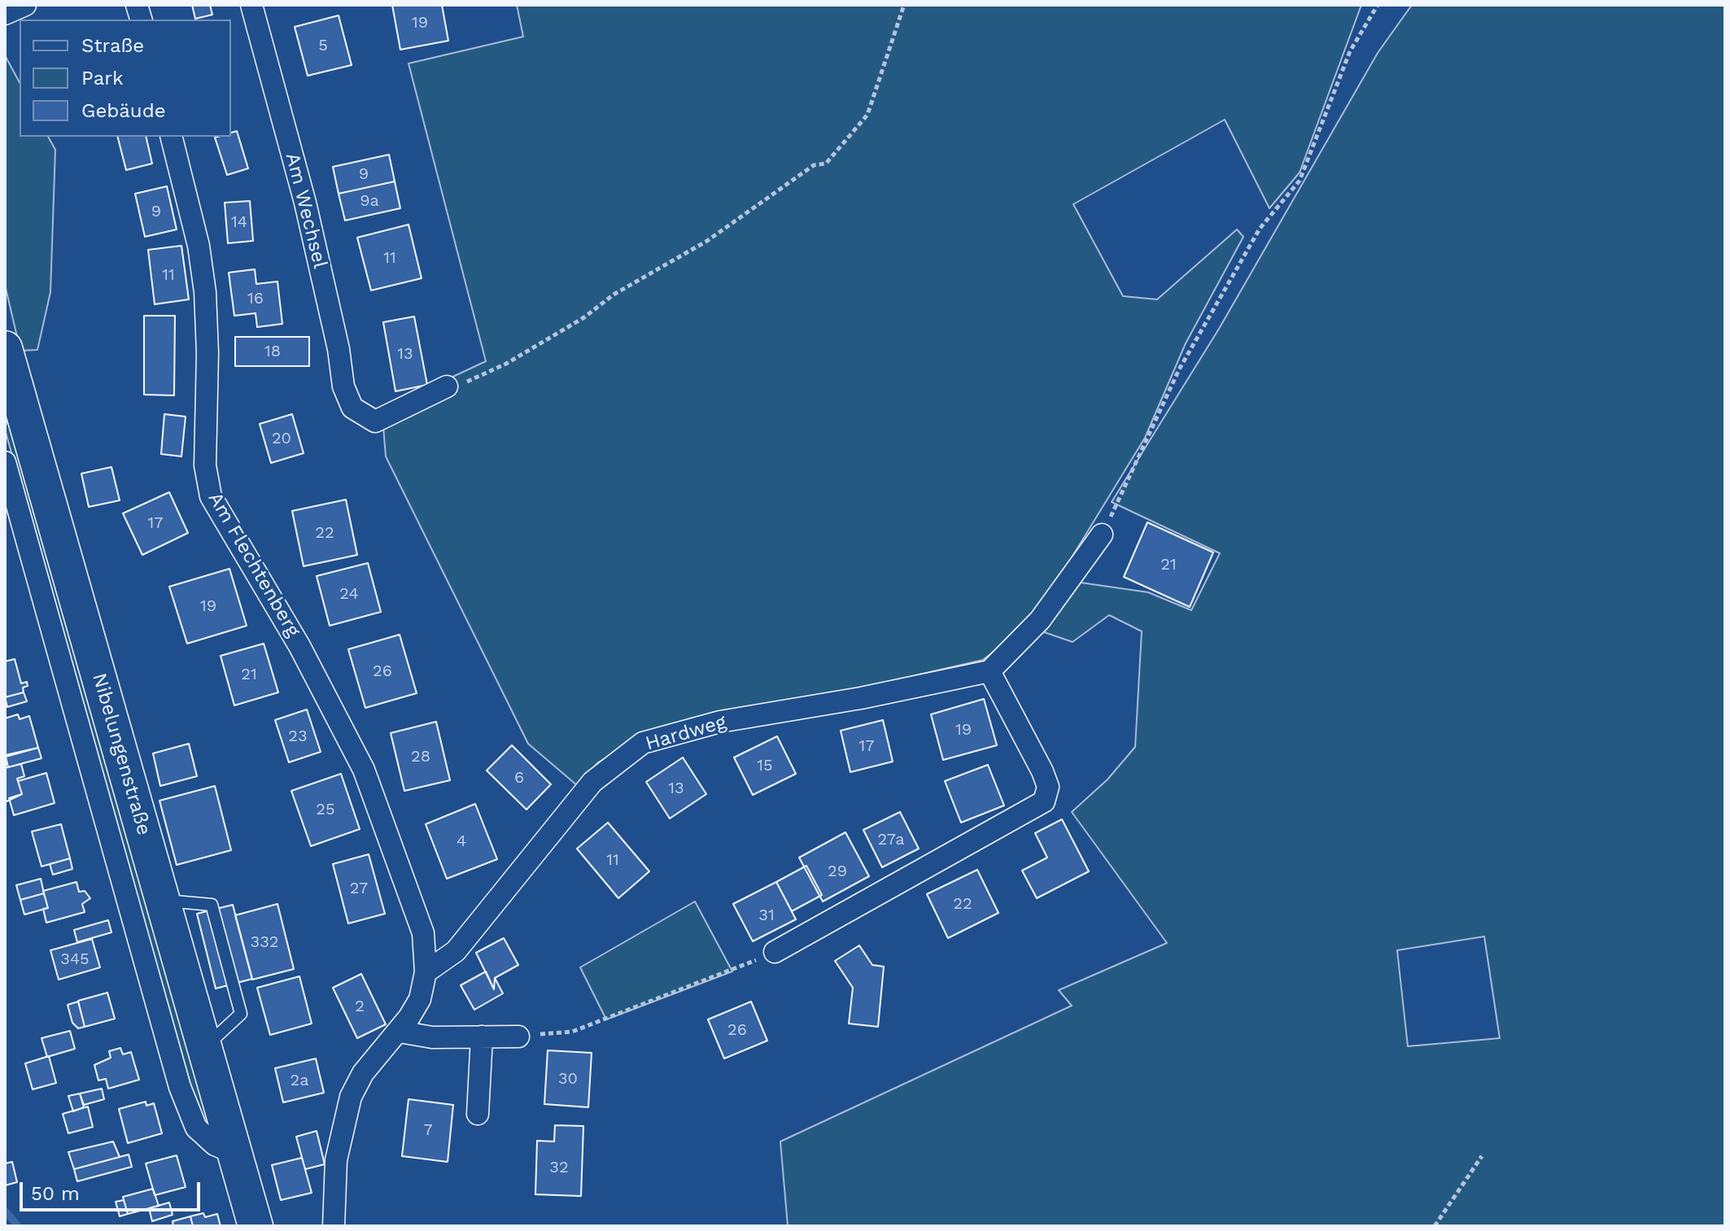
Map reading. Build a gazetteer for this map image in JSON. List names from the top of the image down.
{
  "streets": {
    "main road": ["Nibelungenstraße"],
    "street": ["Am Wechsel", "Am Flechtenberg", "Hardweg"]
  },
  "crossings": [
    ["Am Flechtenberg", "Hardweg"]
  ],
  "house_numbers": [
    "19",
    "5",
    "9",
    "9a",
    "9",
    "14",
    "11",
    "11",
    "16",
    "18",
    "13",
    "20",
    "17",
    "22",
    "21",
    "24",
    "19",
    "26",
    "21",
    "19",
    "23",
    "17",
    "28",
    "15",
    "6",
    "13",
    "25",
    "27a",
    "4",
    "11",
    "29",
    "27",
    "22",
    "31",
    "332",
    "345",
    "2",
    "26",
    "30",
    "2a",
    "7",
    "32"
  ],
  "legend": ["Straße", "Park", "Gebäude"],
  "scale_bar": "50 m"
}
